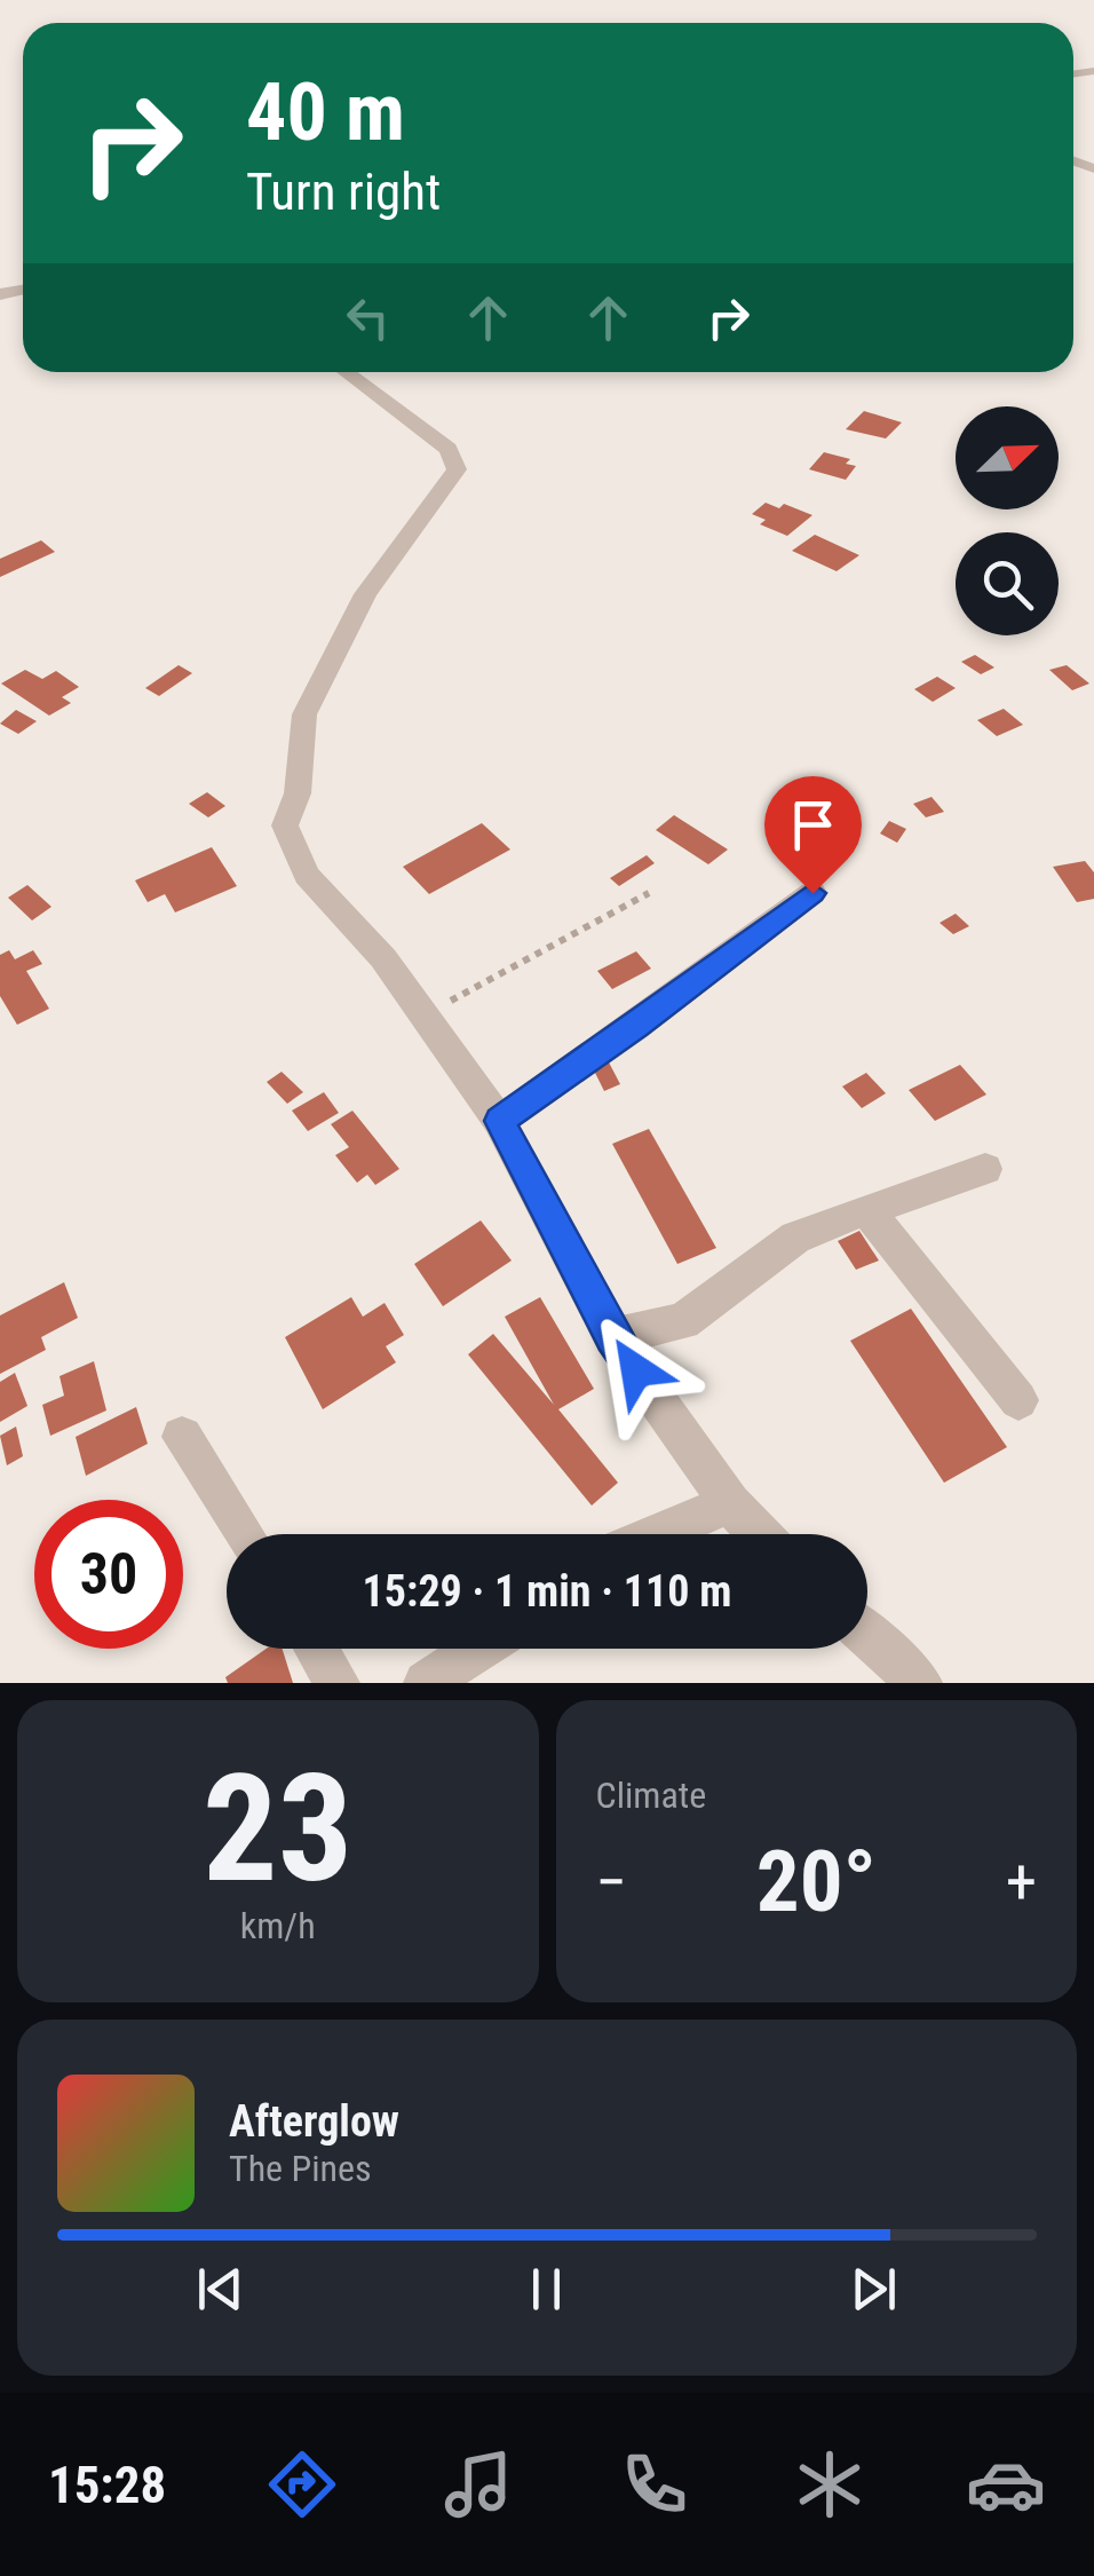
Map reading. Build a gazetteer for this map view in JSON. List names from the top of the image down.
{
  "north": "top right",
  "page": {
    "turn": ["40 m", "Turn right"],
    "limit": "30",
    "trip": "15:29 · 1 min · 110 m",
    "tile": [
      ["23", "km/h"],
      "Climate"
    ],
    "heat": ["−", "20°", "+"],
    "song": ["Afterglow", "The Pines"],
    "tabs": "15:28"
  }
}
